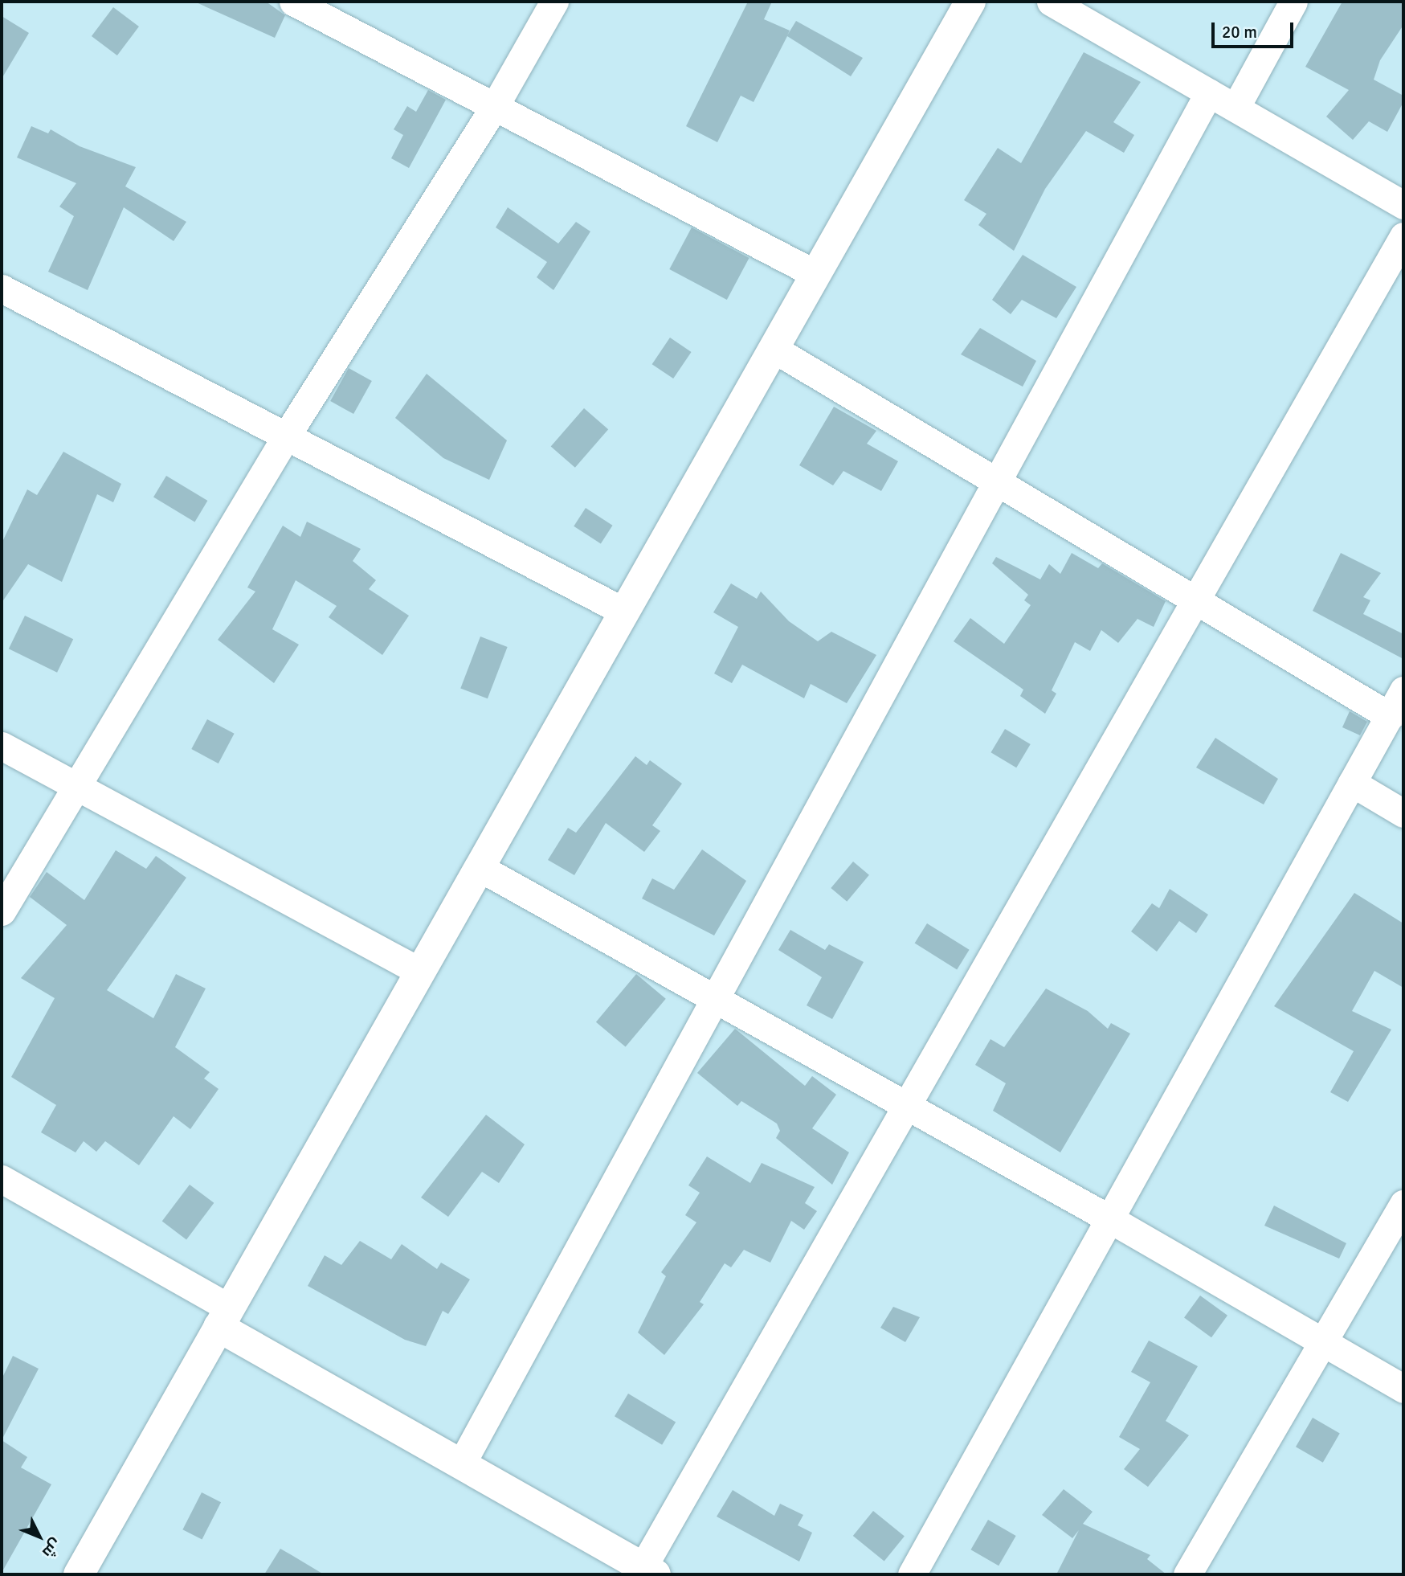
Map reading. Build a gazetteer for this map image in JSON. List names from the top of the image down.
{
  "scale_bar": "20 m",
  "north": "bottom right"
}
